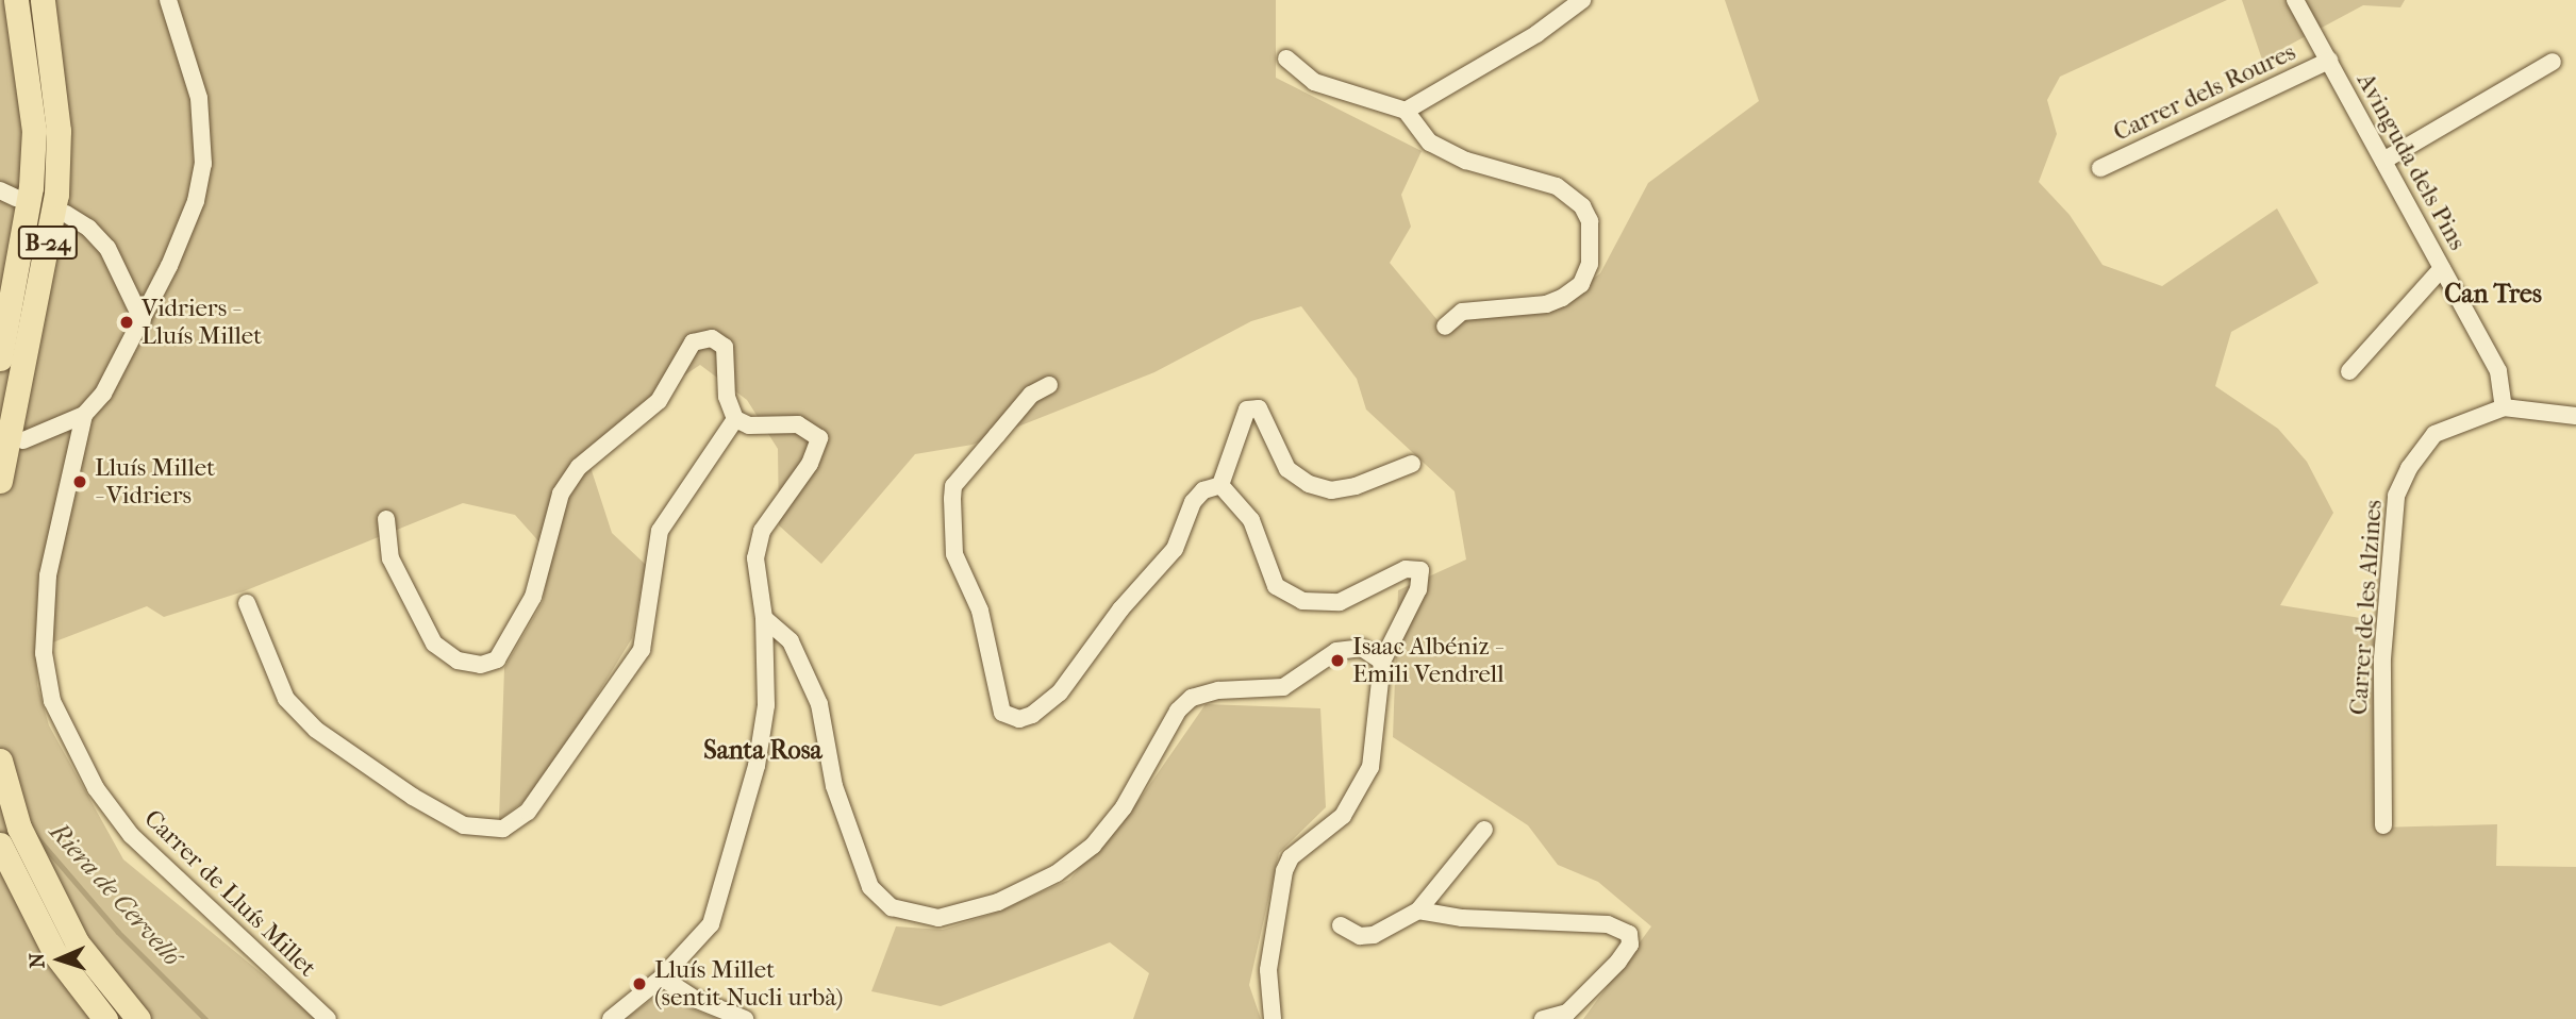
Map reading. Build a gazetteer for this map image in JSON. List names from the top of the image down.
{
  "streets": {
    "highway": ["B-24"],
    "street": [
      "Carrer dels Roures",
      "Avinguda dels Pins",
      "Carrer de les Alzines",
      "Carrer de Lluís Millet"
    ]
  },
  "crossings": [
    ["Carrer dels Roures", "Avinguda dels Pins"],
    ["Avinguda dels Pins", "Carrer de les Alzines"]
  ],
  "districts": ["Can Tres", "Santa Rosa"],
  "water": ["Riera de Cervelló"],
  "places": [
    "Vidriers - Lluís Millet",
    "Lluís Millet - Vidriers",
    "Isaac Albéniz - Emili Vendrell",
    "Lluís Millet (sentit Nucli urbà)"
  ],
  "north": "left"
}
